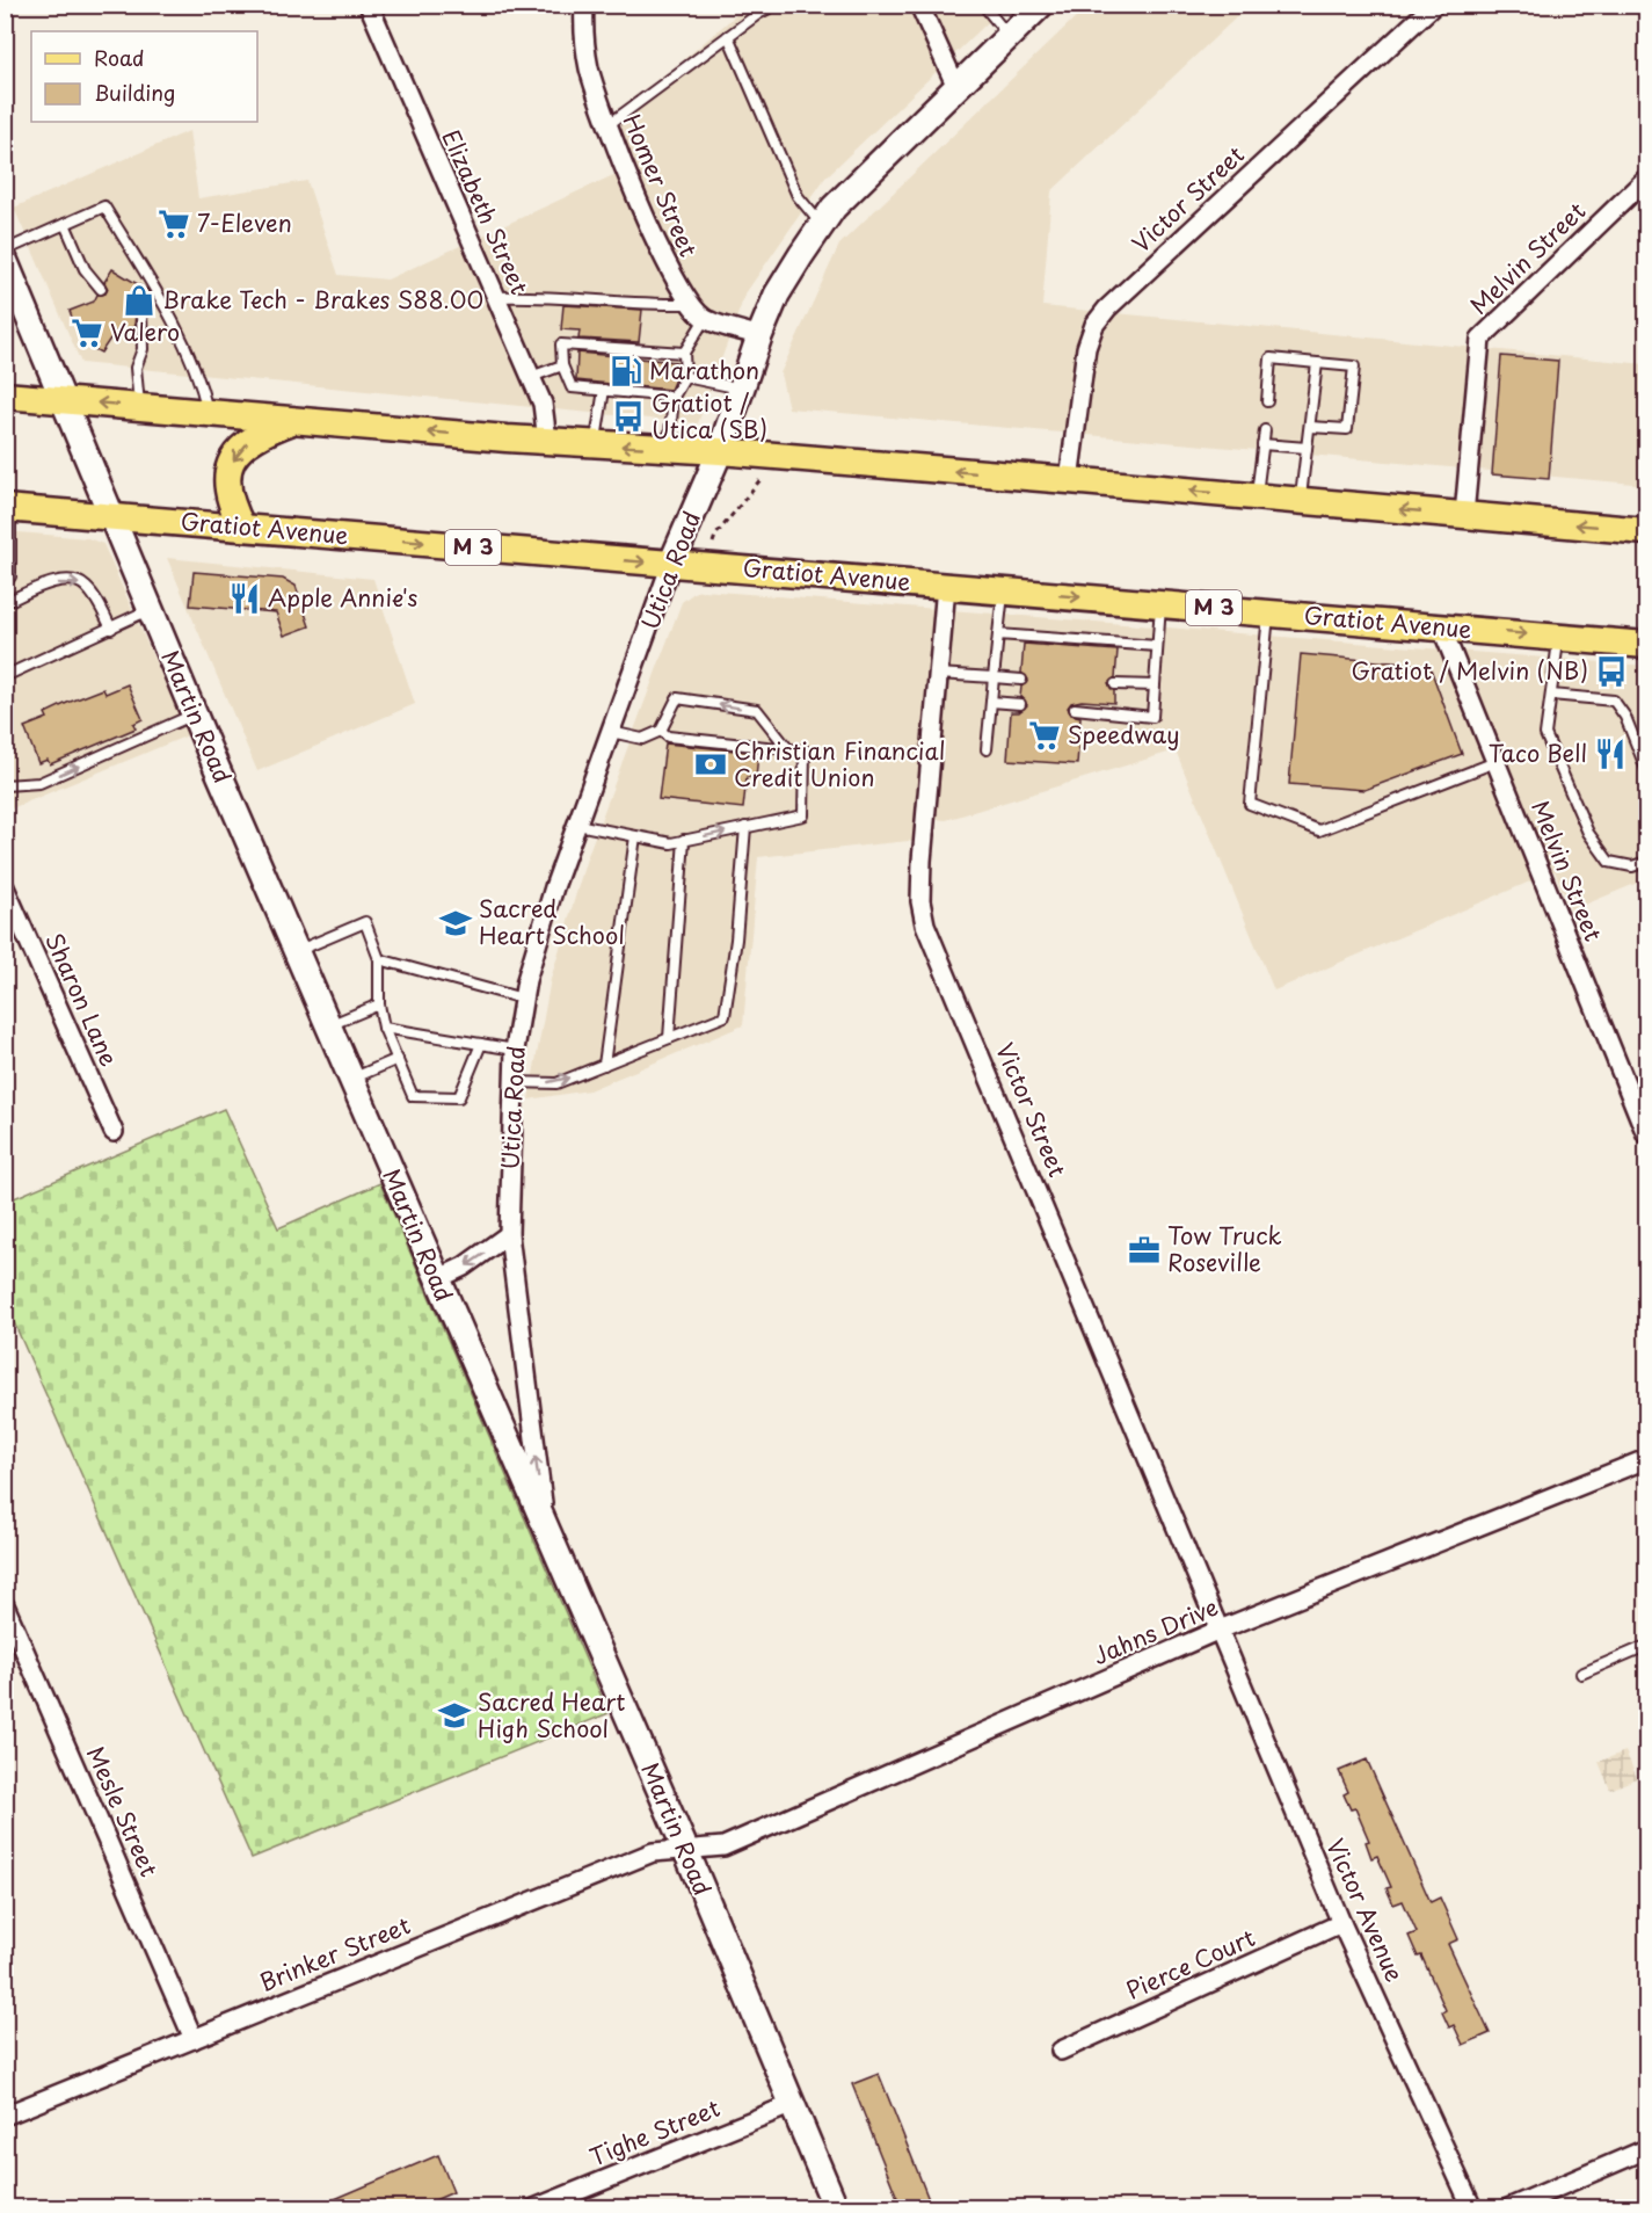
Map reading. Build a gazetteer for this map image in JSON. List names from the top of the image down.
{
  "streets": {
    "main road": ["Gratiot Avenue", "M 3"],
    "street": [
      "Homer Street",
      "Victor Street",
      "Elizabeth Street",
      "Melvin Street",
      "Utica Road",
      "Martin Road",
      "Sharon Lane",
      "Jahns Drive",
      "Mesle Street",
      "Victor Avenue",
      "Brinker Street",
      "Pierce Court",
      "Tighe Street"
    ]
  },
  "crossings": [
    ["Homer Street", "Utica Road"],
    ["Victor Street", "Gratiot Avenue"],
    ["Victor Street", "Jahns Drive"],
    ["Victor Street", "Victor Avenue"],
    ["Melvin Street", "Gratiot Avenue"],
    ["Gratiot Avenue", "Utica Road"],
    ["Gratiot Avenue", "Martin Road"],
    ["Utica Road", "Martin Road"],
    ["Martin Road", "Jahns Drive"],
    ["Martin Road", "Brinker Street"],
    ["Martin Road", "Tighe Street"],
    ["Jahns Drive", "Victor Avenue"],
    ["Jahns Drive", "Brinker Street"],
    ["Mesle Street", "Brinker Street"],
    ["Victor Avenue", "Pierce Court"]
  ],
  "places": {
    "supermarket": ["7-Eleven", "Valero", "Speedway"],
    "shop": ["Brake Tech - Brakes S88.00"],
    "fuel station": ["Marathon"],
    "bus stop": ["Gratiot / Utica (SB)", "Gratiot / Melvin (NB)"],
    "restaurant": ["Apple Annie's", "Taco Bell"],
    "bank": ["Christian Financial Credit Union"],
    "school or university": ["Sacred Heart School", "Sacred Heart High School"],
    "office": ["Tow Truck Roseville"]
  },
  "legend": ["Road", "Building"]
}
